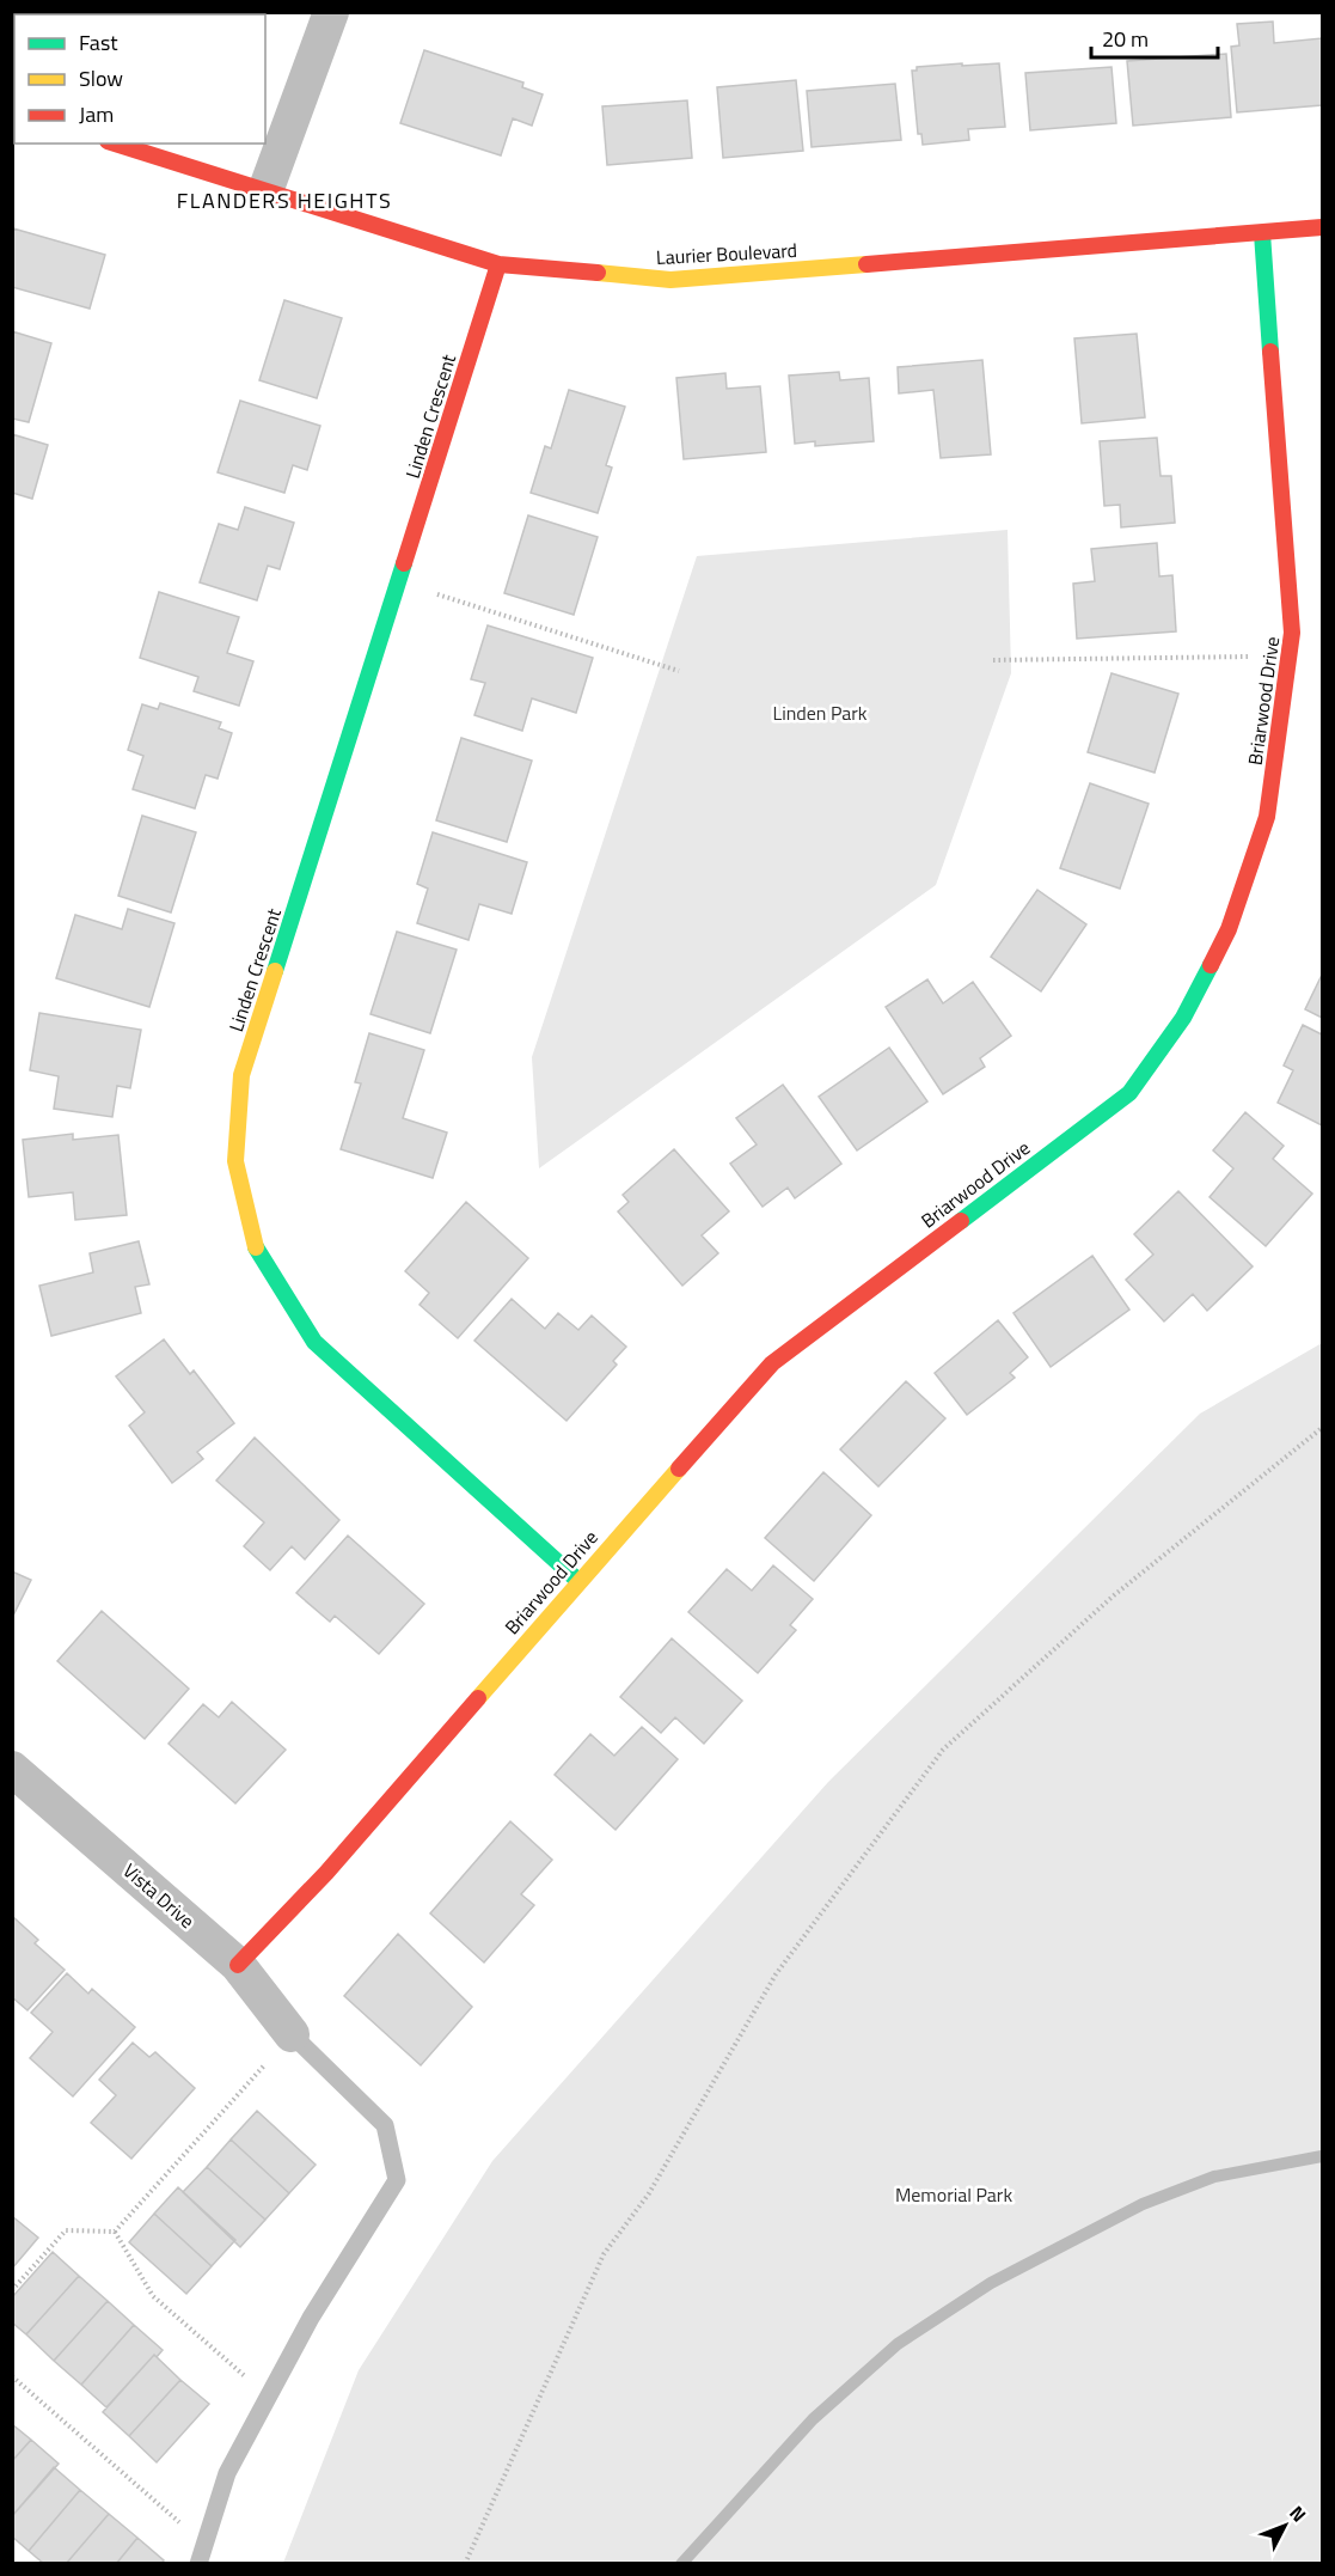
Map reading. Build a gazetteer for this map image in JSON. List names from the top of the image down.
{
  "streets": {
    "street": [
      "Laurier Boulevard",
      "Linden Crescent",
      "Briarwood Drive",
      "Vista Drive"
    ]
  },
  "crossings": [
    ["Laurier Boulevard", "Linden Crescent"],
    ["Laurier Boulevard", "Briarwood Drive"],
    ["Linden Crescent", "Briarwood Drive"],
    ["Briarwood Drive", "Vista Drive"]
  ],
  "districts": ["FLANDERS HEIGHTS"],
  "parks": ["Linden Park", "Memorial Park"],
  "legend": ["Fast", "Slow", "Jam"],
  "scale_bar": "20 m",
  "north": "top right"
}
